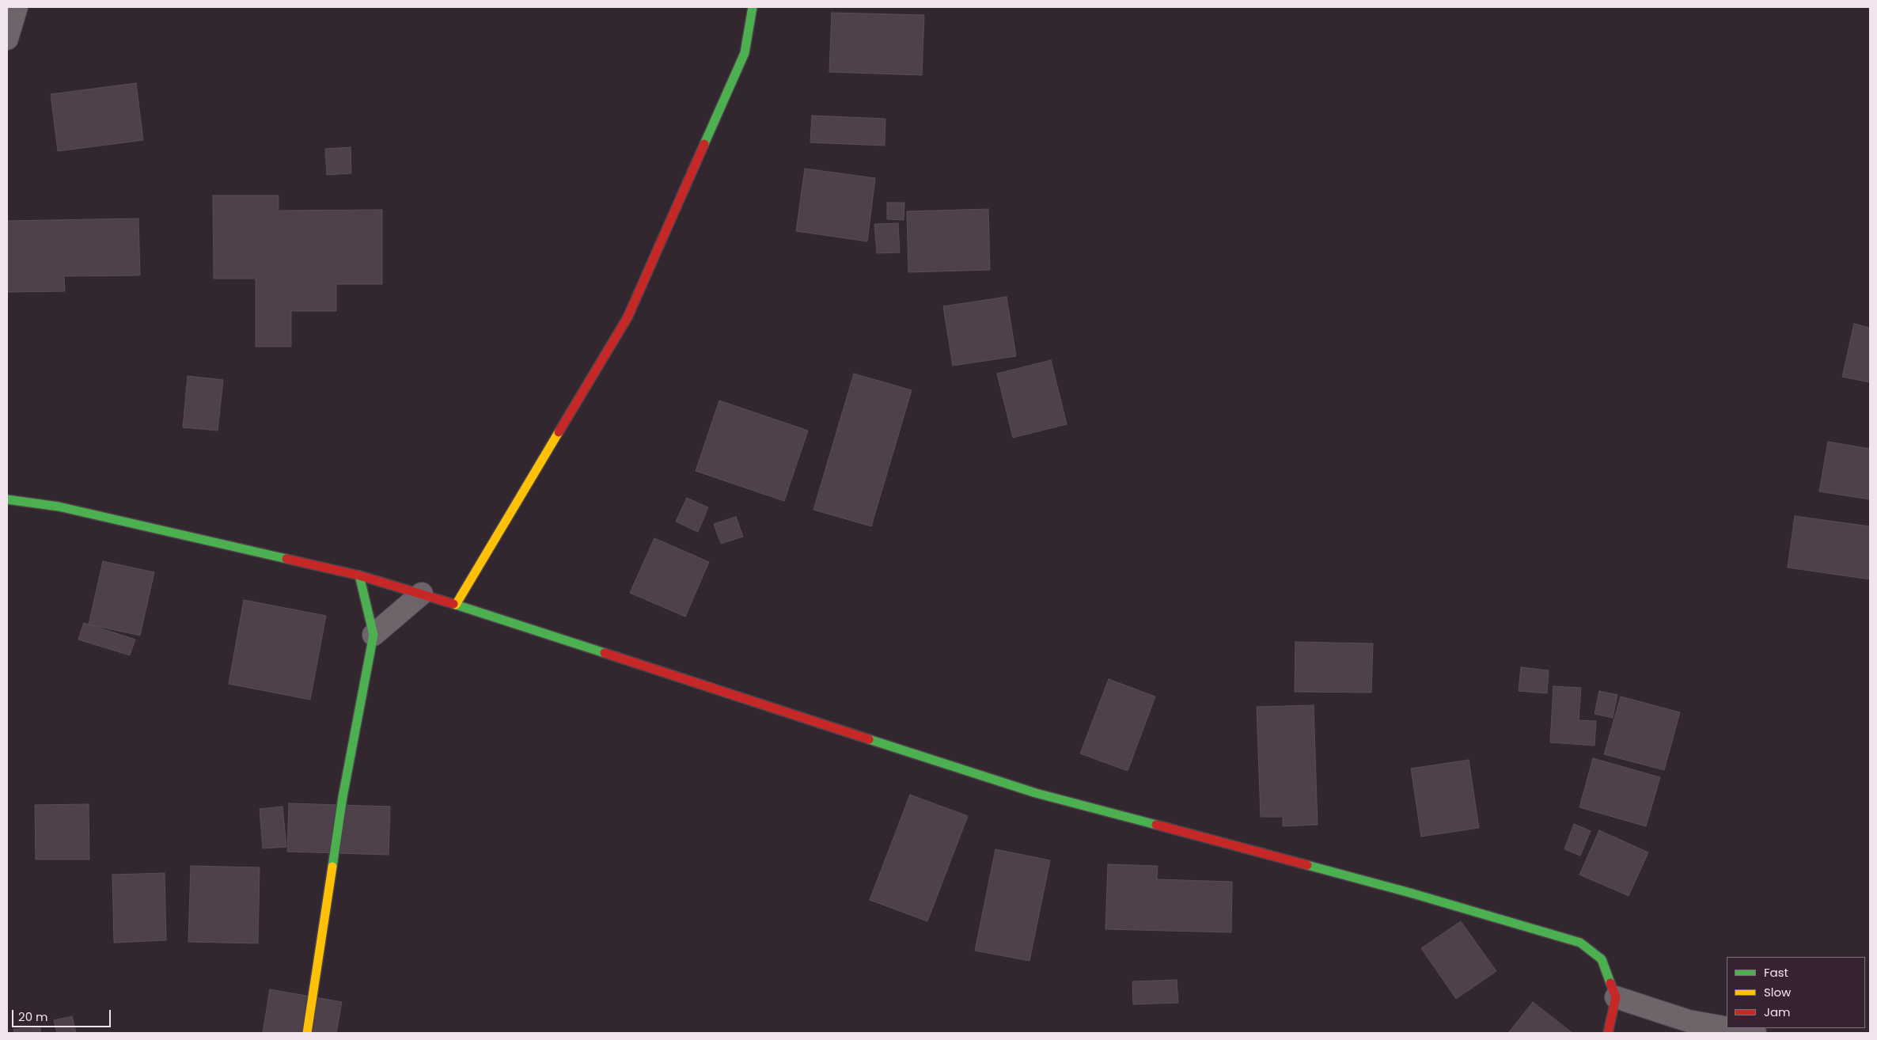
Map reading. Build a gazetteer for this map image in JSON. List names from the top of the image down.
{
  "legend": ["Fast", "Slow", "Jam"],
  "scale_bar": "20 m"
}
